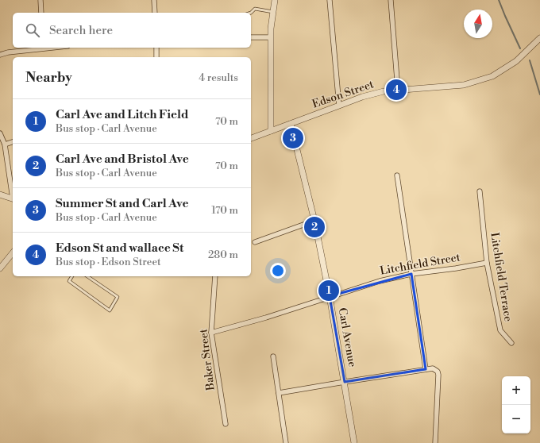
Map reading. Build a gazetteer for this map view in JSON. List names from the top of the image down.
{
  "streets": {
    "street": [
      "Edson Street",
      "Litchfield Street",
      "Litchfield Terrace",
      "Carl Avenue",
      "Baker Street"
    ]
  },
  "crossings": [
    ["Edson Street", "Carl Avenue"],
    ["Litchfield Street", "Litchfield Terrace"],
    ["Litchfield Street", "Carl Avenue"],
    ["Litchfield Street", "Baker Street"]
  ],
  "north": "top",
  "page": {
    "search": "Search here",
    "heading": ["Nearby", "4 results"],
    "pins": [
      "4",
      "3",
      "2",
      "1"
    ],
    "list": [
      {
        "mark": "1",
        "name": "Carl Ave and Litch Field",
        "note": "Bus stop · Carl Avenue",
        "value": "70 m"
      },
      {
        "mark": "2",
        "name": "Carl Ave and Bristol Ave",
        "note": "Bus stop · Carl Avenue",
        "value": "70 m"
      },
      {
        "mark": "3",
        "name": "Summer St and Carl Ave",
        "note": "Bus stop · Carl Avenue",
        "value": "170 m"
      },
      {
        "mark": "4",
        "name": "Edson St and wallace St",
        "note": "Bus stop · Edson Street",
        "value": "280 m"
      }
    ],
    "map_buttons": ["+", "−"]
  }
}
